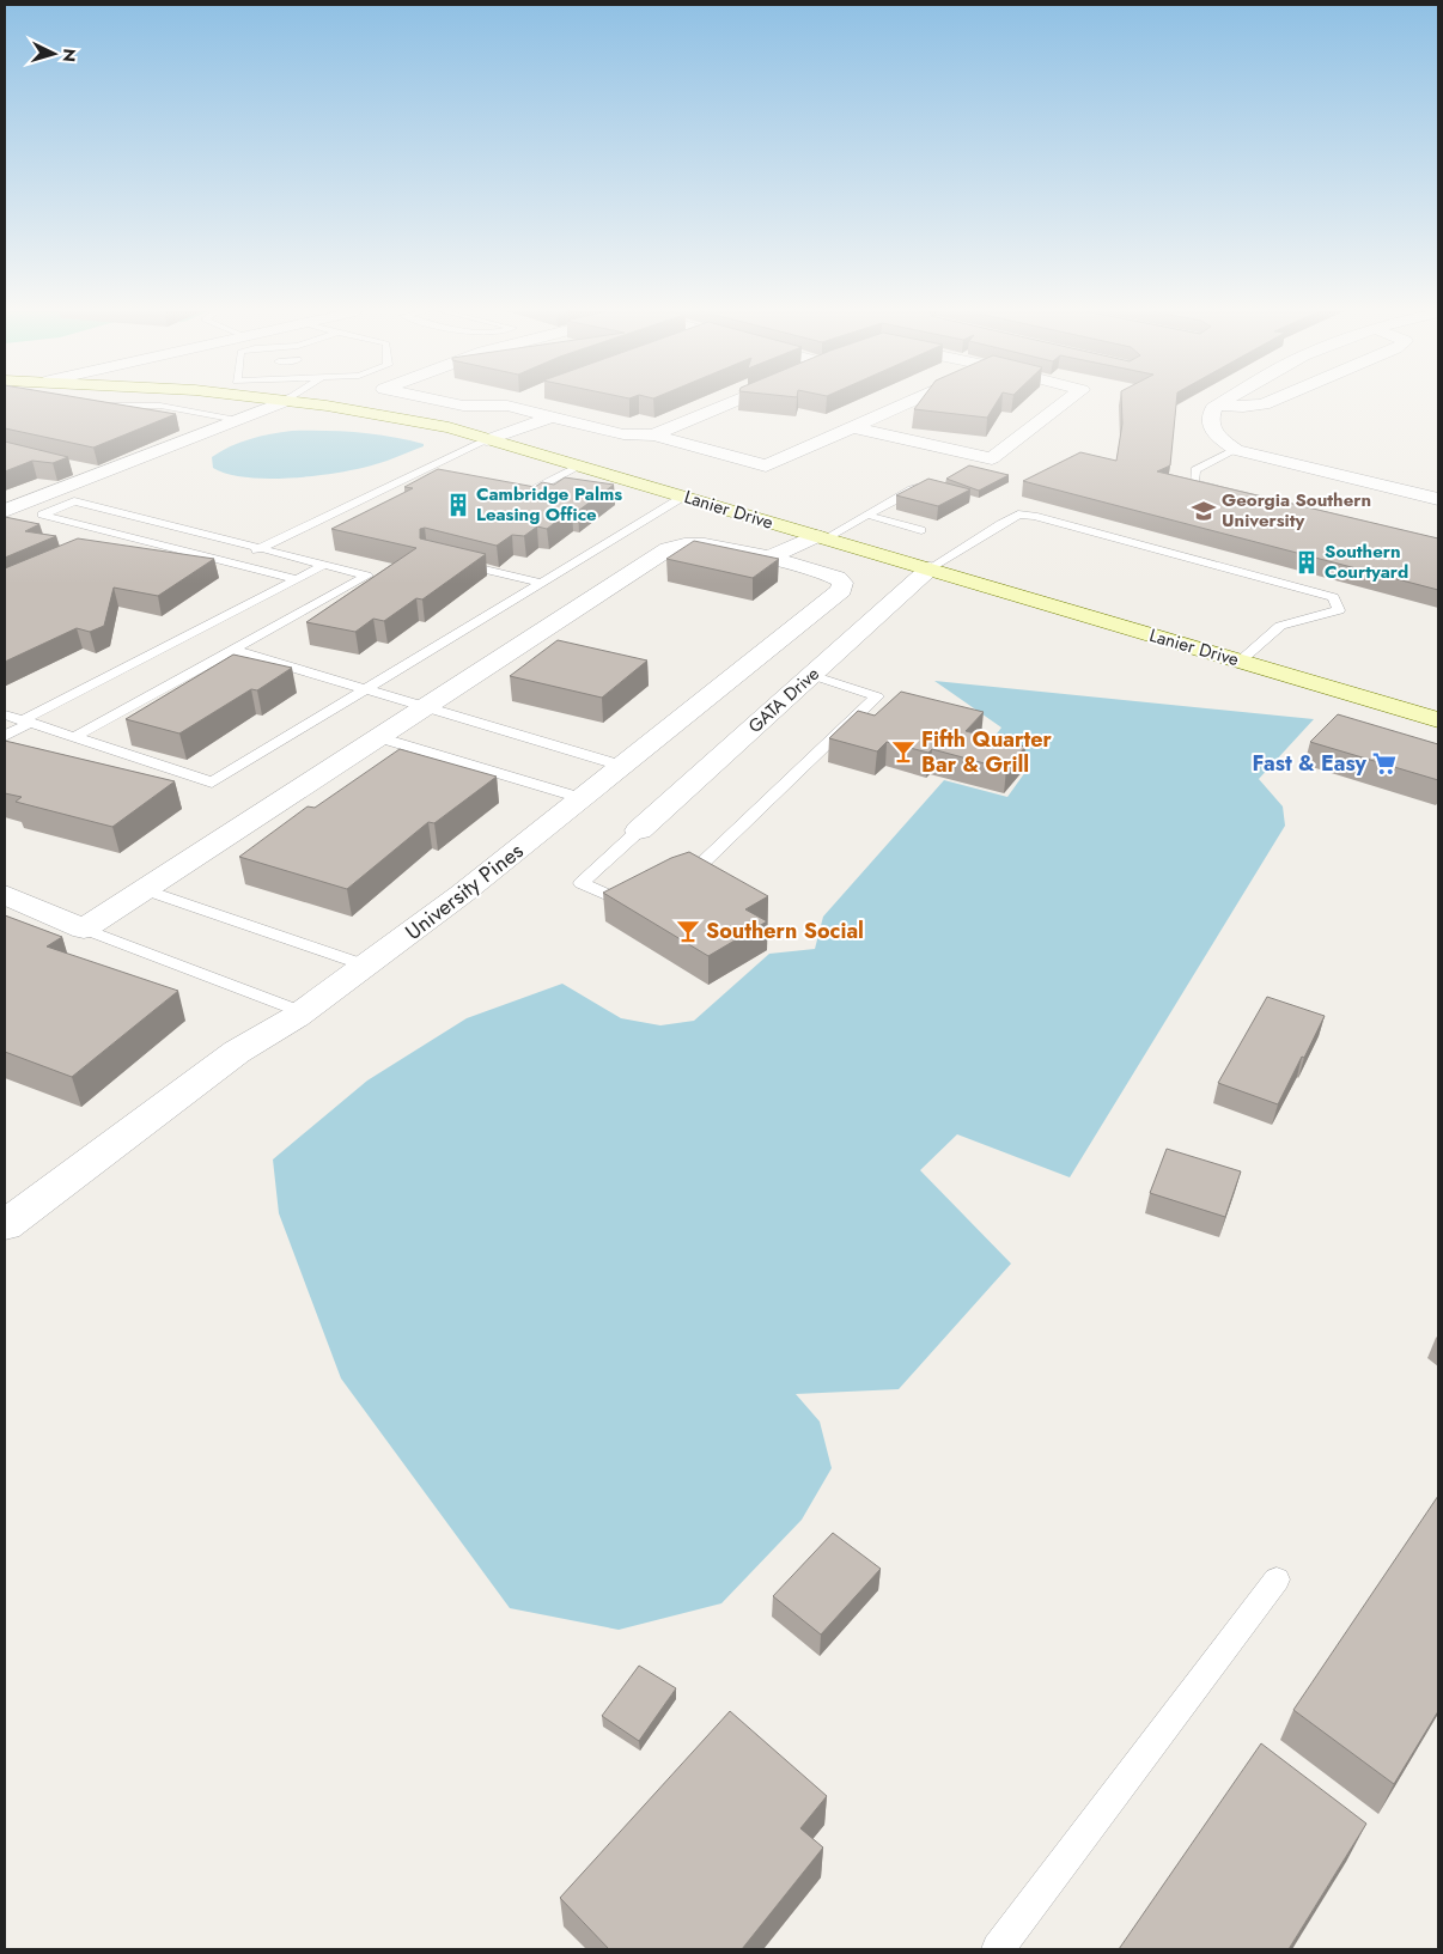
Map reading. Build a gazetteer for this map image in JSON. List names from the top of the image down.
{
  "streets": {
    "street": ["Lanier Drive", "GATA Drive", "University Pines"]
  },
  "crossings": [
    ["Lanier Drive", "GATA Drive"]
  ],
  "places": {
    "building": ["Cambridge Palms Leasing Office", "Southern Courtyard"],
    "school or university": ["Georgia Southern University"],
    "bar": ["Fifth Quarter Bar & Grill", "Southern Social"],
    "supermarket": ["Fast & Easy"]
  },
  "north": "right"
}
